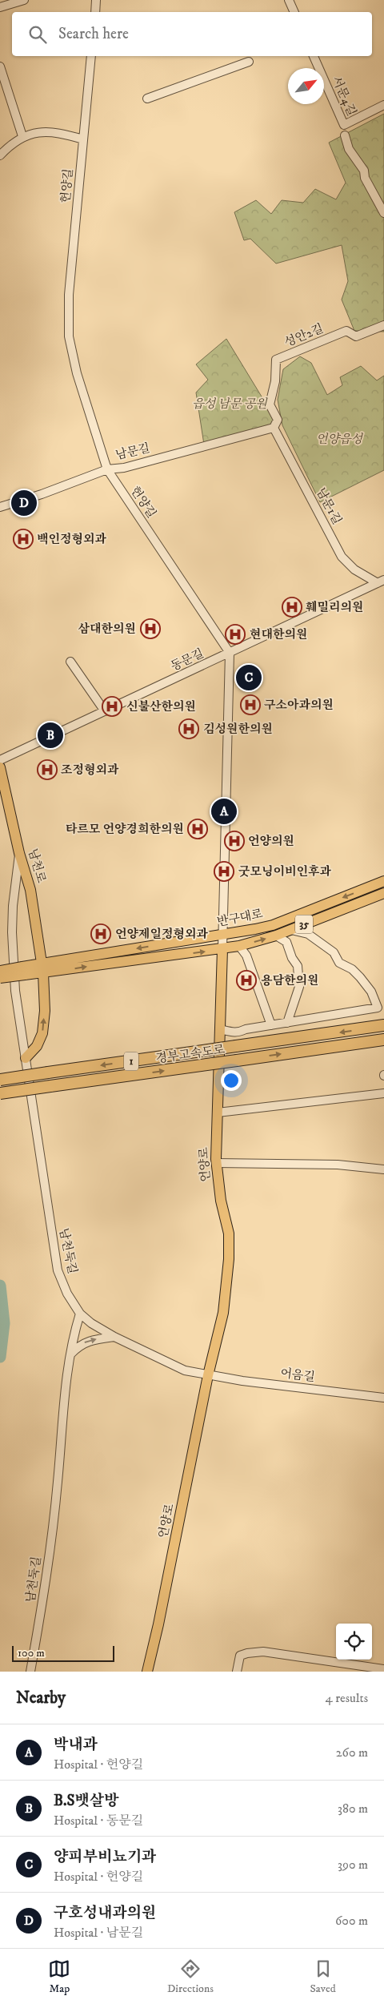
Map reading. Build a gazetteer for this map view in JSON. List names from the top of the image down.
{
  "streets": {
    "highway": ["경부고속도로", "1"],
    "main road": [
      "남천로",
      "반구대로",
      "35",
      "언양로"
    ],
    "street": [
      "서문4길",
      "헌양길",
      "성안2길",
      "남문길",
      "남문1길",
      "동문길",
      "남천둑길",
      "어음길"
    ]
  },
  "crossings": [
    ["헌양길", "남문길"],
    ["헌양길", "동문길"],
    ["성안2길", "남문길"],
    ["성안2길", "남문1길"],
    ["남문길", "남문1길"],
    ["남문1길", "동문길"],
    ["남천로", "반구대로"],
    ["남천로", "남천둑길"],
    ["반구대로", "35"],
    ["반구대로", "언양로"],
    ["언양로", "어음길"]
  ],
  "parks": ["읍성 남문 공원", "언양읍성"],
  "places": {
    "hospital": [
      "백인정형외과",
      "훼밀리의원",
      "삼대한의원",
      "현대한의원",
      "구소아과의원",
      "신불산한의원",
      "김성원한의원",
      "조정형외과",
      "타르모 언양경희한의원",
      "언양의원",
      "굿모닝이비인후과",
      "언양제일정형외과",
      "용담한의원"
    ]
  },
  "scale_bar": "100 m",
  "north": "top right",
  "page": {
    "search": "Search here",
    "pins": [
      "D",
      "C",
      "B",
      "A"
    ],
    "scale": "100 m",
    "heading": ["Nearby", "4 results"],
    "list": [
      {
        "mark": "A",
        "name": "박내과",
        "note": "Hospital · 헌양길",
        "value": "260 m"
      },
      {
        "mark": "B",
        "name": "B.S뱃살방",
        "note": "Hospital · 동문길",
        "value": "380 m"
      },
      {
        "mark": "C",
        "name": "양피부비뇨기과",
        "note": "Hospital · 헌양길",
        "value": "390 m"
      },
      {
        "mark": "D",
        "name": "구호성내과의원",
        "note": "Hospital · 남문길",
        "value": "600 m"
      }
    ],
    "nav": ["Map", "Directions", "Saved"]
  }
}
